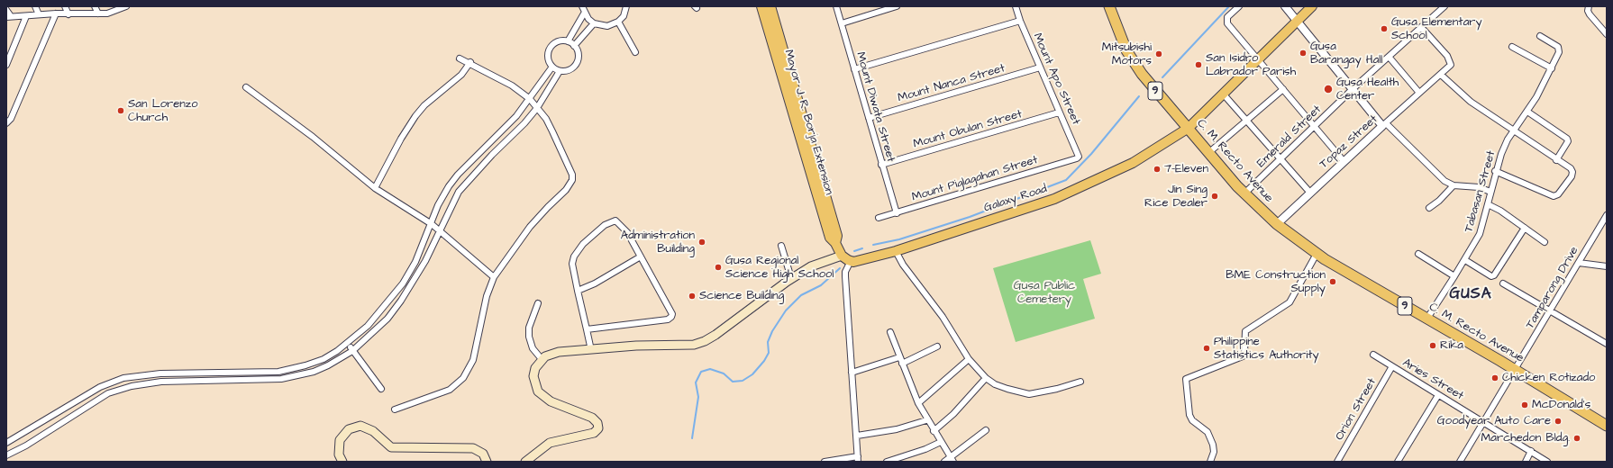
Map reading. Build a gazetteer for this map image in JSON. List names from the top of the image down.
{
  "streets": {
    "highway": ["9", "C. M. Recto Avenue"],
    "main road": ["Mayor J. R. Borja Extension", "Galaxy Road"],
    "street": [
      "Mount Apo Street",
      "Mount Nanca Street",
      "Mount Diwata Street",
      "Mount Obulan Street",
      "Emerald Street",
      "Topaz Street",
      "Mount Piglagahan Street",
      "Tabasan Street",
      "Tamparong Drive",
      "Aries Street",
      "Orion Street"
    ]
  },
  "crossings": [
    ["Mount Apo Street", "Mount Nanca Street"],
    ["Mount Apo Street", "Mount Obulan Street"],
    ["Mount Apo Street", "Mount Piglagahan Street"],
    ["Mount Nanca Street", "Mount Diwata Street"],
    ["Mount Diwata Street", "Mount Obulan Street"],
    ["Mount Diwata Street", "Mount Piglagahan Street"],
    ["Emerald Street", "Topaz Street"],
    ["Emerald Street", "C. M. Recto Avenue"],
    ["Topaz Street", "C. M. Recto Avenue"],
    ["C. M. Recto Avenue", "Tabasan Street"],
    ["C. M. Recto Avenue", "Galaxy Road"],
    ["C. M. Recto Avenue", "Tamparong Drive"],
    ["Aries Street", "Orion Street"]
  ],
  "districts": ["GUSA"],
  "parks": ["Gusa Public Cemetery"],
  "places": [
    "Gusa Elementary School",
    "Gusa Barangay Hall",
    "Mitsubishi Motors",
    "San Isidro Labrador Parish",
    "Gusa Health Center",
    "San Lorenzo Church",
    "7-Eleven",
    "Jin Sing Rice Dealer",
    "Administration Building",
    "Gusa Regional Science High School",
    "BME Construction Supply",
    "Science Building",
    "Rika",
    "Philippine Statistics Authority",
    "Chicken Rotizado",
    "McDonald's",
    "Goodyear Auto Care",
    "Marchedon Bldg."
  ]
}
